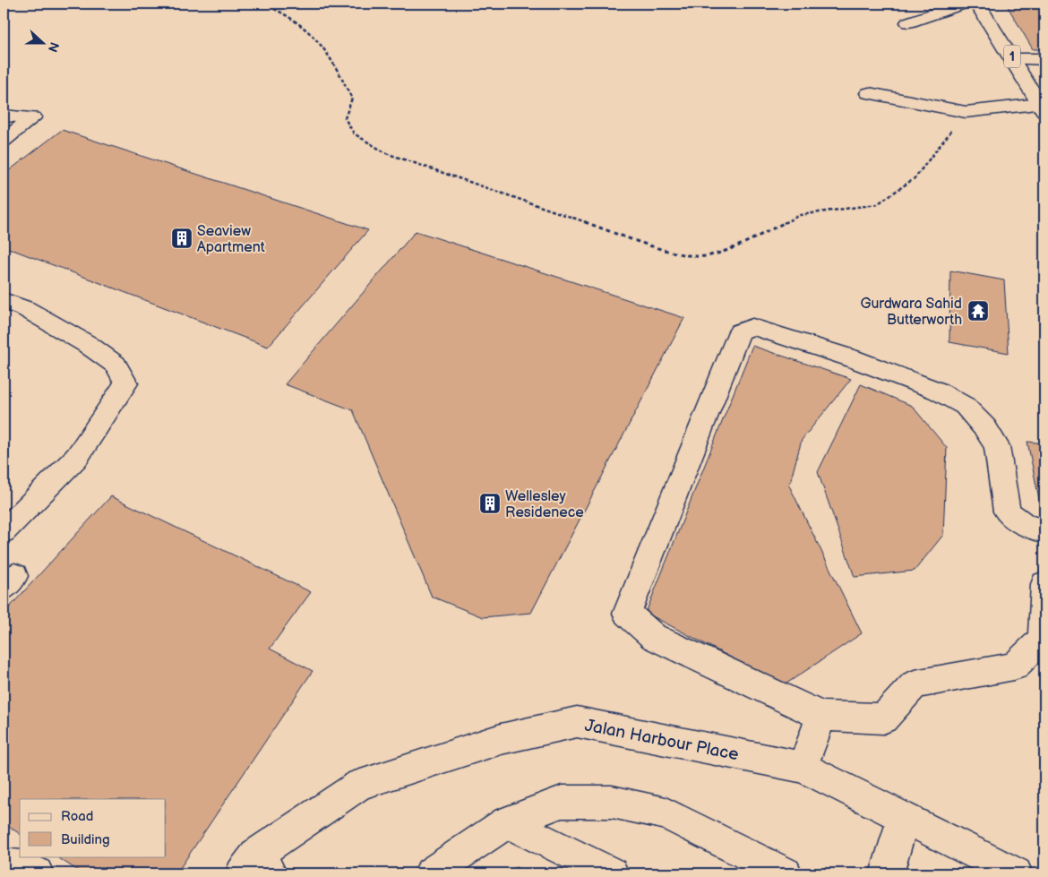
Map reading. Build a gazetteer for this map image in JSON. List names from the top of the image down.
{
  "streets": {
    "main road": ["1", "Jalan Harbour Place"]
  },
  "places": {
    "building": ["Seaview Apartment", "Wellesley Residenece"],
    "temple": ["Gurdwara Sahid Butterworth"]
  },
  "legend": ["Road", "Building"],
  "north": "right"
}
